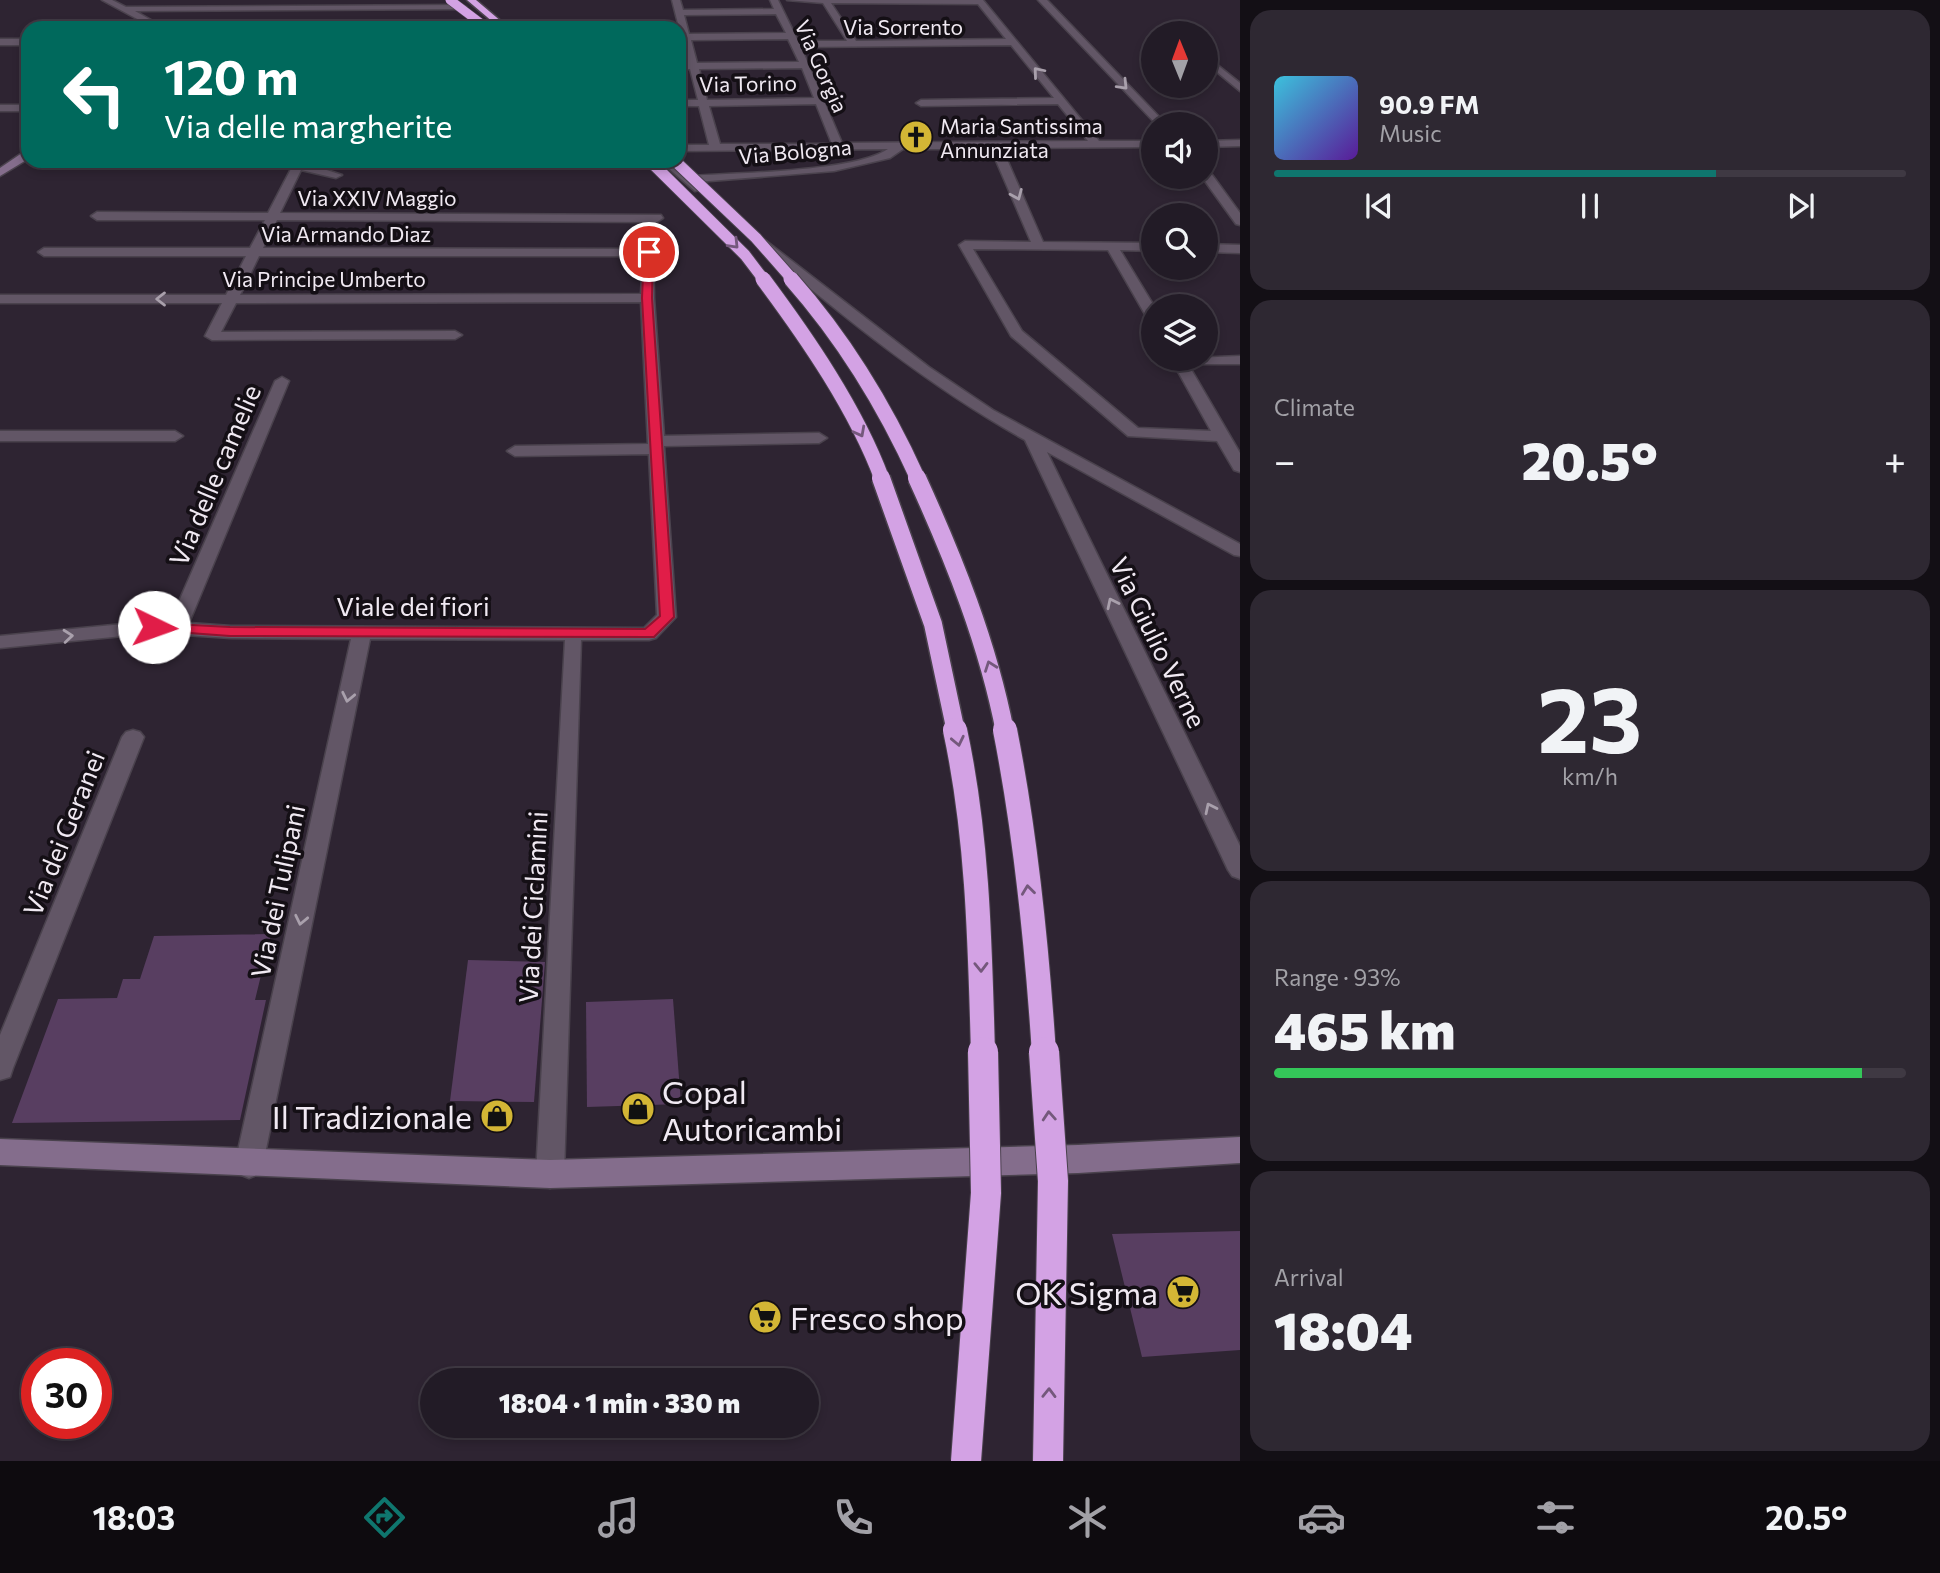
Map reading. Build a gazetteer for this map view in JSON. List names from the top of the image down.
{
  "streets": {
    "street": [
      "Via Sorrento",
      "Via Gorgia",
      "Via Torino",
      "Via Bologna",
      "Via XXIV Maggio",
      "Via Armando Diaz",
      "Via Principe Umberto",
      "Via delle camelie",
      "Viale dei fiori",
      "Via Giulio Verne",
      "Via dei Geranei",
      "Via dei Tulipani",
      "Via dei Ciclamini"
    ]
  },
  "crossings": [
    ["Via Sorrento", "Via Gorgia"],
    ["Via Gorgia", "Via Torino"],
    ["Via Armando Diaz", "Via Principe Umberto"],
    ["Via delle camelie", "Viale dei fiori"],
    ["Viale dei fiori", "Via dei Tulipani"]
  ],
  "one_way": ["Via Giulio Verne", "Via dei Tulipani"],
  "places": {
    "church": ["Maria Santissima Annunziata"],
    "shop": ["Copal Autoricambi", "Il Tradizionale"],
    "supermarket": ["OK Sigma", "Fresco shop"]
  },
  "north": "top",
  "page": {
    "turn": ["120 m", "Via delle margherite"],
    "song": ["90.9 FM", "Music"],
    "tile": [
      "Climate",
      ["23", "km/h"],
      ["Range · 93%", "465 km"],
      ["Arrival", "18:04"]
    ],
    "heat": ["−", "20.5°", "+"],
    "limit": "30",
    "trip": "18:04 · 1 min · 330 m",
    "tabs": ["18:03", "20.5°"]
  }
}
